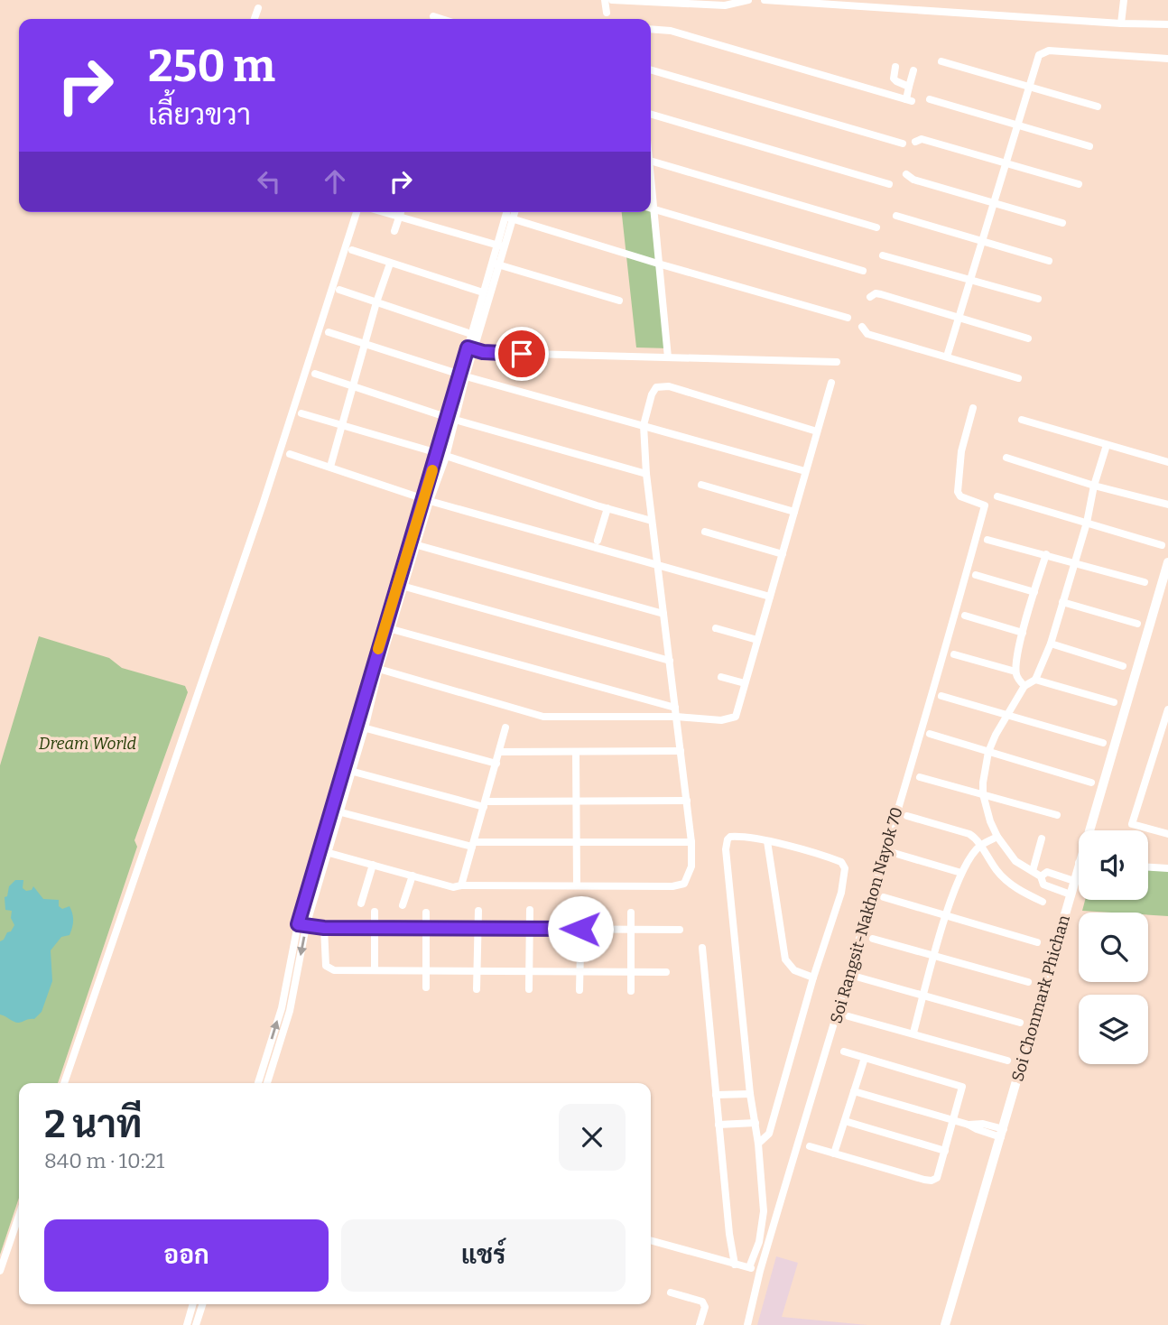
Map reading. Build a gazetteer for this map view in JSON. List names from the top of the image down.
{
  "streets": {
    "street": ["Soi Rangsit-Nakhon Nayok 70", "Soi Chonmark Phichan"]
  },
  "parks": ["Dream World"],
  "page": {
    "turn": ["250 m", "เลี้ยวขวา"],
    "heading": ["2 นาที", "840 m · 10:21"],
    "buttons": ["ออก", "แชร์"]
  }
}
